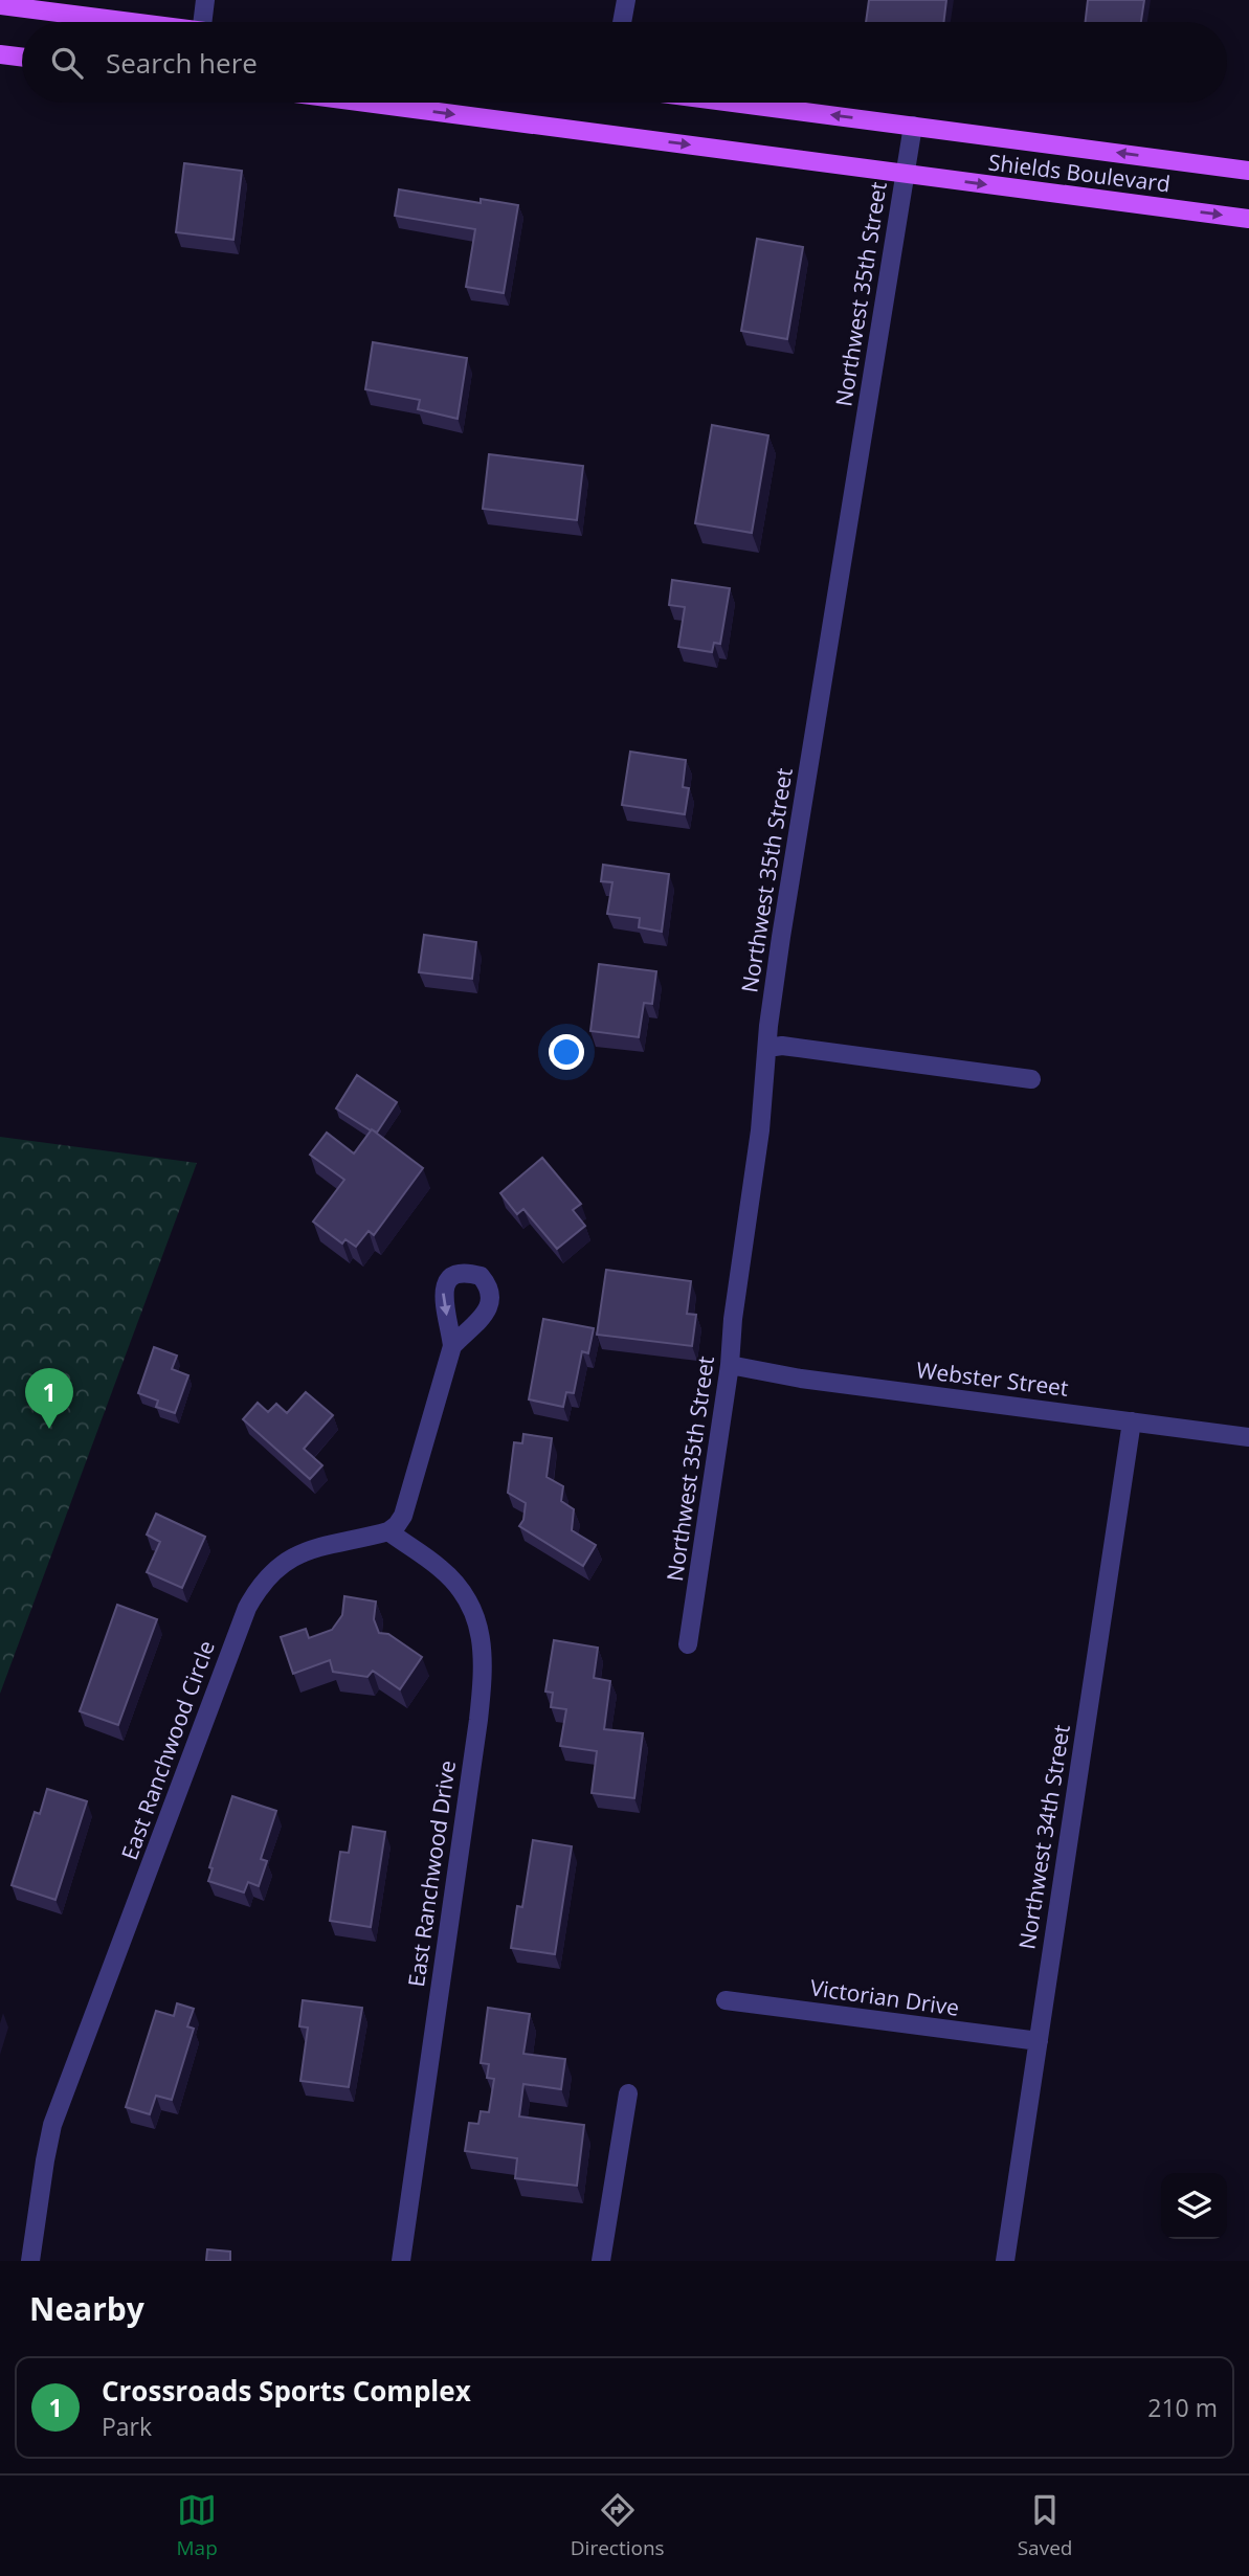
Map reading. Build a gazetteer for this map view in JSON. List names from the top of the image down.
{
  "streets": {
    "main road": ["Shields Boulevard"],
    "street": [
      "Northwest 35th Street",
      "Webster Street",
      "East Ranchwood Circle",
      "Northwest 34th Street",
      "East Ranchwood Drive",
      "Victorian Drive"
    ]
  },
  "crossings": [
    ["Shields Boulevard", "Northwest 35th Street"],
    ["Northwest 35th Street", "Webster Street"],
    ["Webster Street", "Northwest 34th Street"],
    ["East Ranchwood Circle", "East Ranchwood Drive"],
    ["Northwest 34th Street", "Victorian Drive"]
  ],
  "page": {
    "search": "Search here",
    "pins": "1",
    "heading": "Nearby",
    "list": [
      {
        "mark": "1",
        "name": "Crossroads Sports Complex",
        "note": "Park",
        "value": "210 m"
      }
    ],
    "nav": ["Map", "Directions", "Saved"]
  }
}
